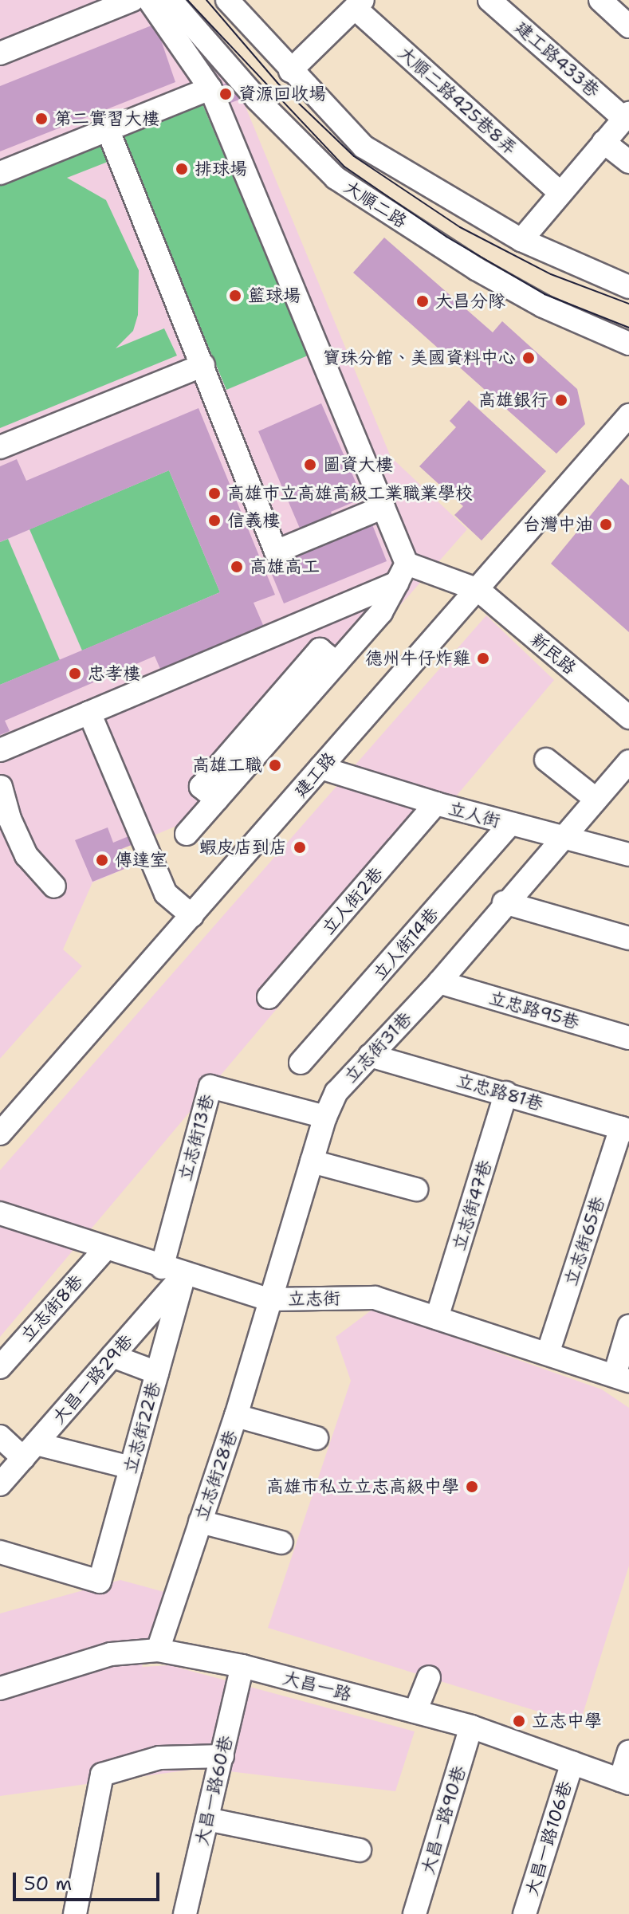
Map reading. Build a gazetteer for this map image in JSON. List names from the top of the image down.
{
  "streets": {
    "street": [
      "建工路433巷",
      "大順二路425巷8弄",
      "大順二路",
      "新民路",
      "建工路",
      "立人街",
      "立人街2巷",
      "立人街14巷",
      "立忠路95巷",
      "立志街31巷",
      "立忠路81巷",
      "立志街13巷",
      "立志街47巷",
      "立志街65巷",
      "立志街",
      "立志街8巷",
      "大昌一路29巷",
      "立志街22巷",
      "立志街28巷",
      "大昌一路",
      "大昌一路60巷",
      "大昌一路90巷",
      "大昌一路106巷"
    ]
  },
  "crossings": [
    ["新民路", "建工路"],
    ["建工路", "立人街"],
    ["立人街", "立人街2巷"],
    ["立人街", "立人街14巷"],
    ["立人街", "立志街31巷"],
    ["立忠路95巷", "立志街31巷"],
    ["立志街31巷", "立忠路81巷"],
    ["立志街31巷", "立志街13巷"],
    ["立志街31巷", "立志街"],
    ["立志街31巷", "立志街28巷"],
    ["立忠路81巷", "立志街47巷"],
    ["立忠路81巷", "立志街65巷"],
    ["立志街13巷", "立志街"],
    ["立志街47巷", "立志街"],
    ["立志街65巷", "立志街"],
    ["立志街", "立志街8巷"],
    ["立志街", "大昌一路29巷"],
    ["立志街", "立志街22巷"],
    ["立志街", "立志街28巷"],
    ["大昌一路29巷", "立志街22巷"],
    ["立志街28巷", "大昌一路"],
    ["大昌一路", "大昌一路60巷"],
    ["大昌一路", "大昌一路90巷"],
    ["大昌一路", "大昌一路106巷"]
  ],
  "places": [
    "資源回收場",
    "第二實習大樓",
    "排球場",
    "籃球場",
    "大昌分隊",
    "寶珠分館、美國資料中心",
    "高雄銀行",
    "圖資大樓",
    "高雄市立高雄高級工業職業學校",
    "信義樓",
    "台灣中油",
    "高雄高工",
    "德州牛仔炸雞",
    "忠孝樓",
    "高雄工職",
    "蝦皮店到店",
    "傳達室",
    "高雄市私立立志高級中學",
    "立志中學"
  ],
  "scale_bar": "50 m"
}
